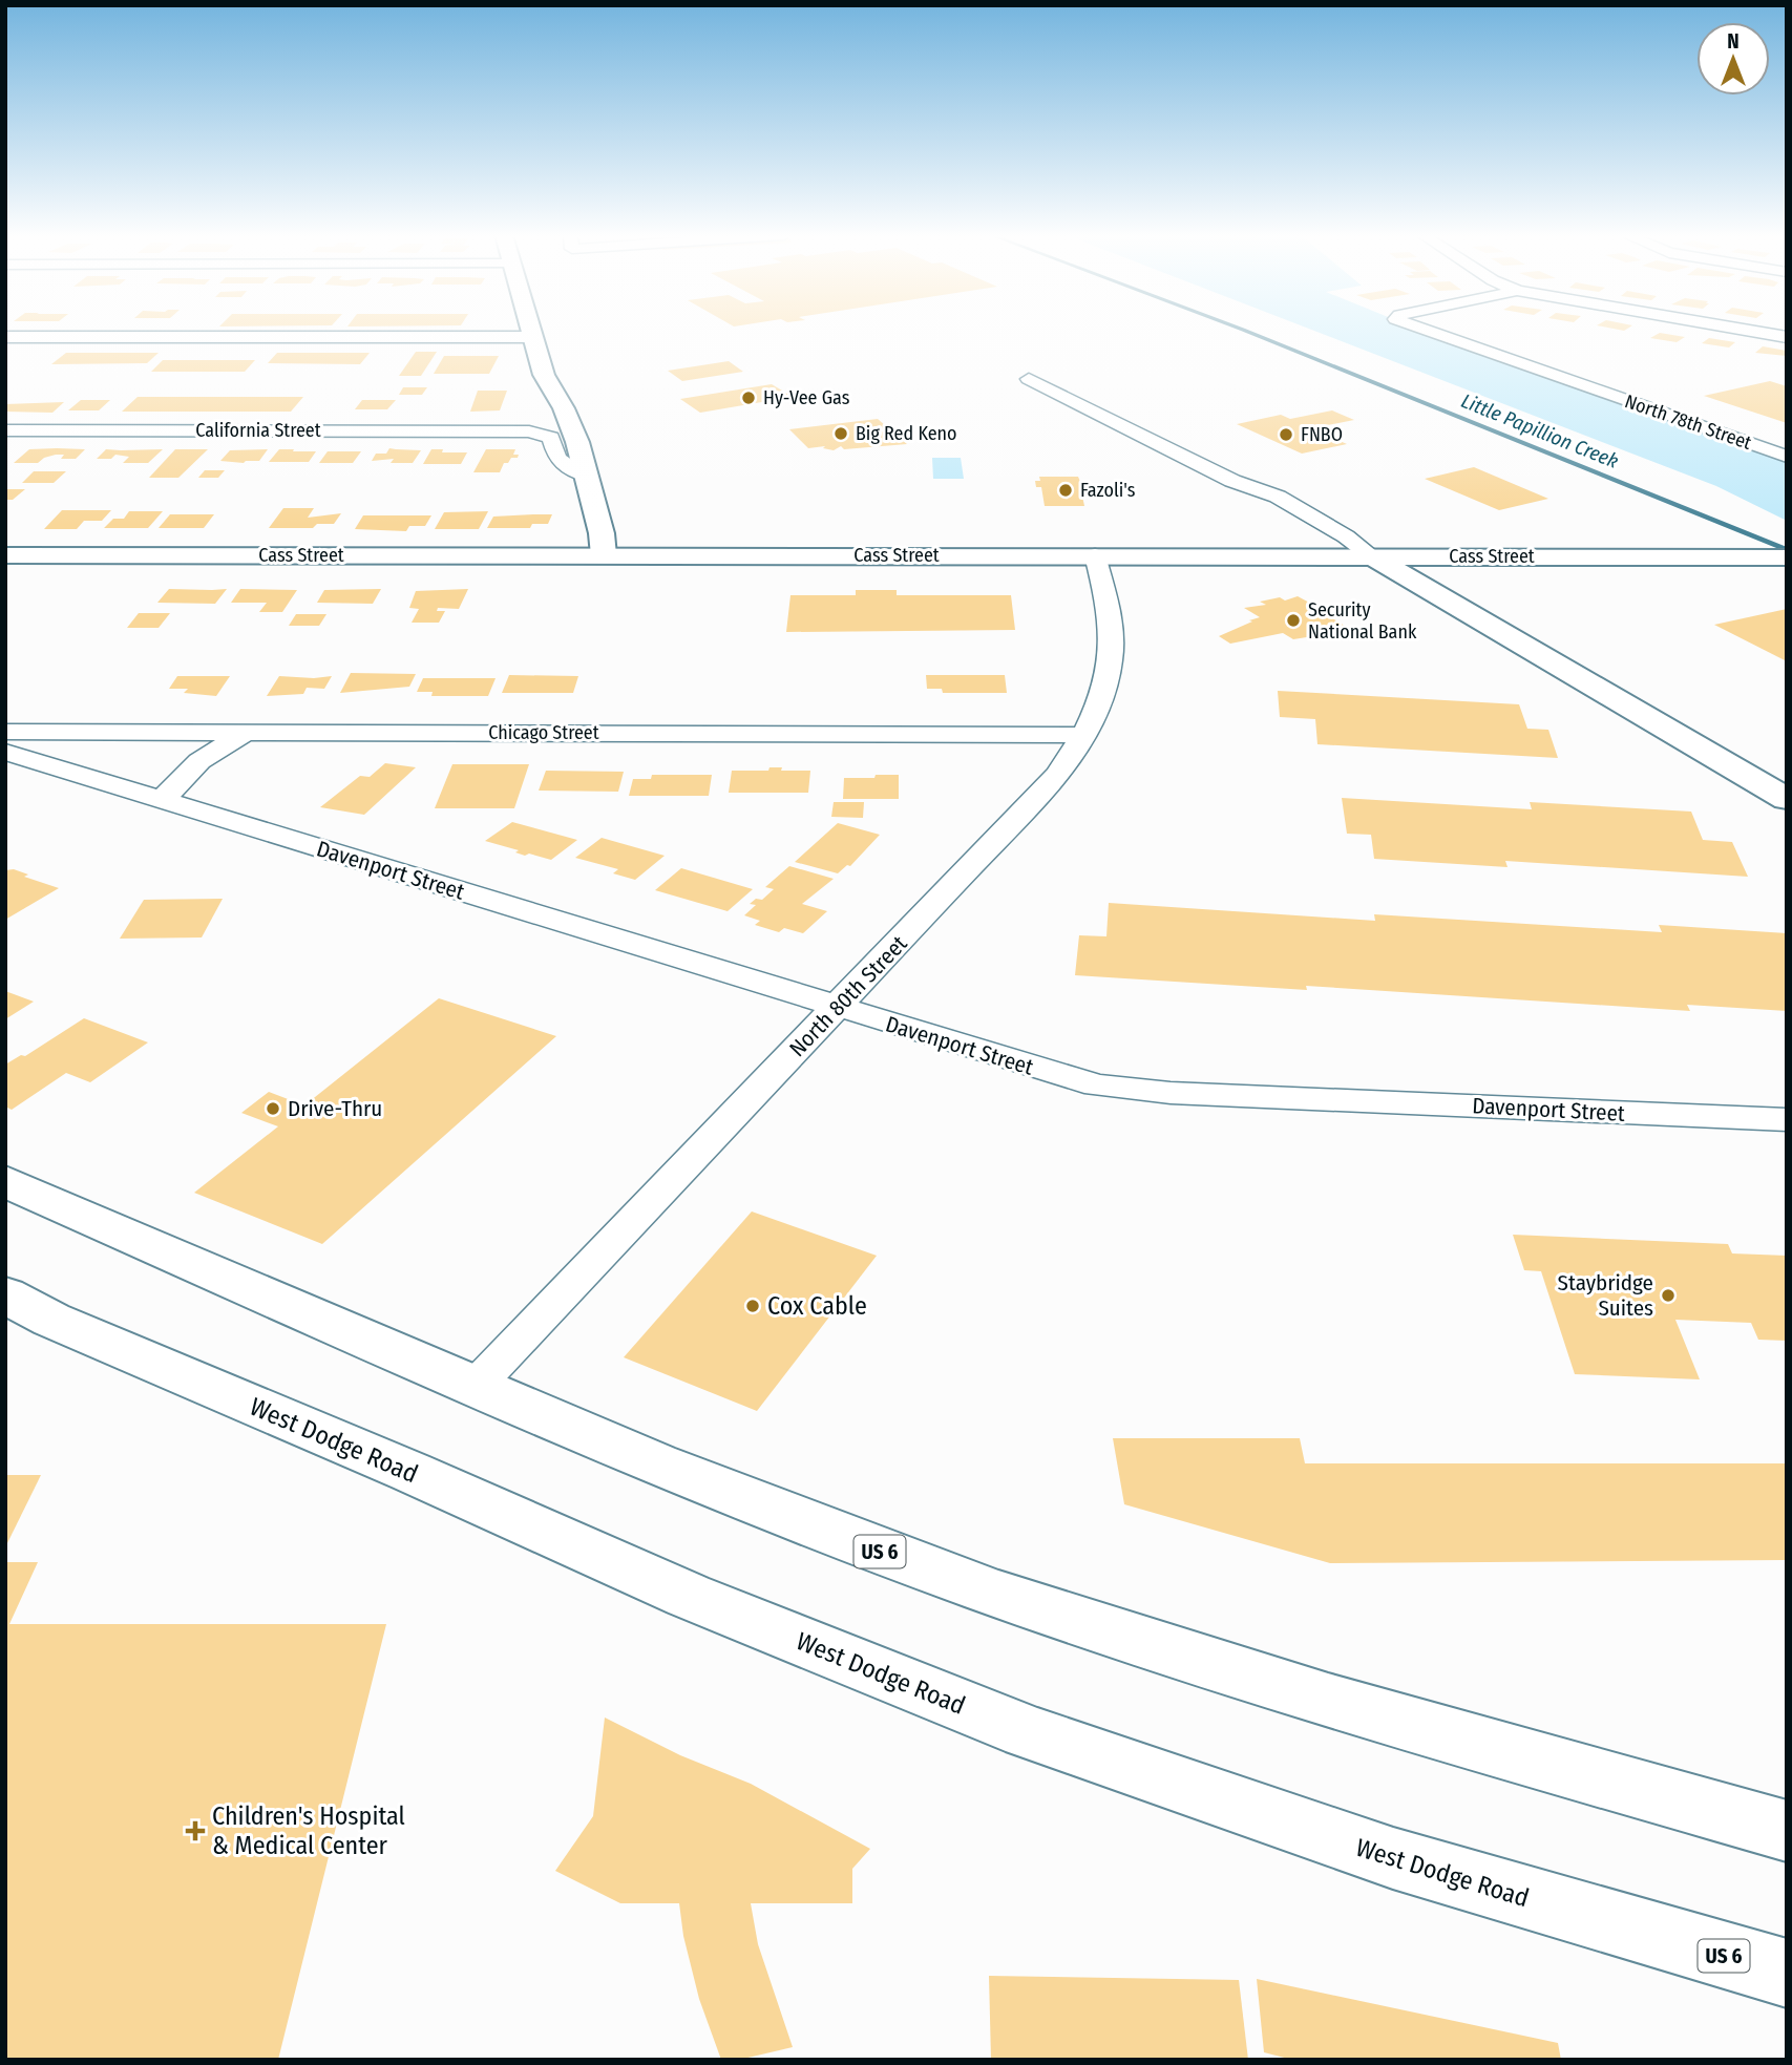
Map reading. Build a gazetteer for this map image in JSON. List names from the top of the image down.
{
  "streets": {
    "main road": ["Cass Street", "West Dodge Road", "US 6"],
    "street": [
      "North 78th Street",
      "California Street",
      "Chicago Street",
      "Davenport Street",
      "North 80th Street"
    ]
  },
  "crossings": [
    ["Cass Street", "North 80th Street"],
    ["Chicago Street", "North 80th Street"],
    ["Davenport Street", "North 80th Street"],
    ["North 80th Street", "US 6"]
  ],
  "water": ["Little Papillion Creek"],
  "places": {
    "other": [
      "Hy-Vee Gas",
      "Big Red Keno",
      "FNBO",
      "Fazoli's",
      "Security National Bank",
      "Drive-Thru",
      "Staybridge Suites",
      "Cox Cable"
    ],
    "health": ["Children's Hospital & Medical Center"]
  },
  "north": "top"
}
